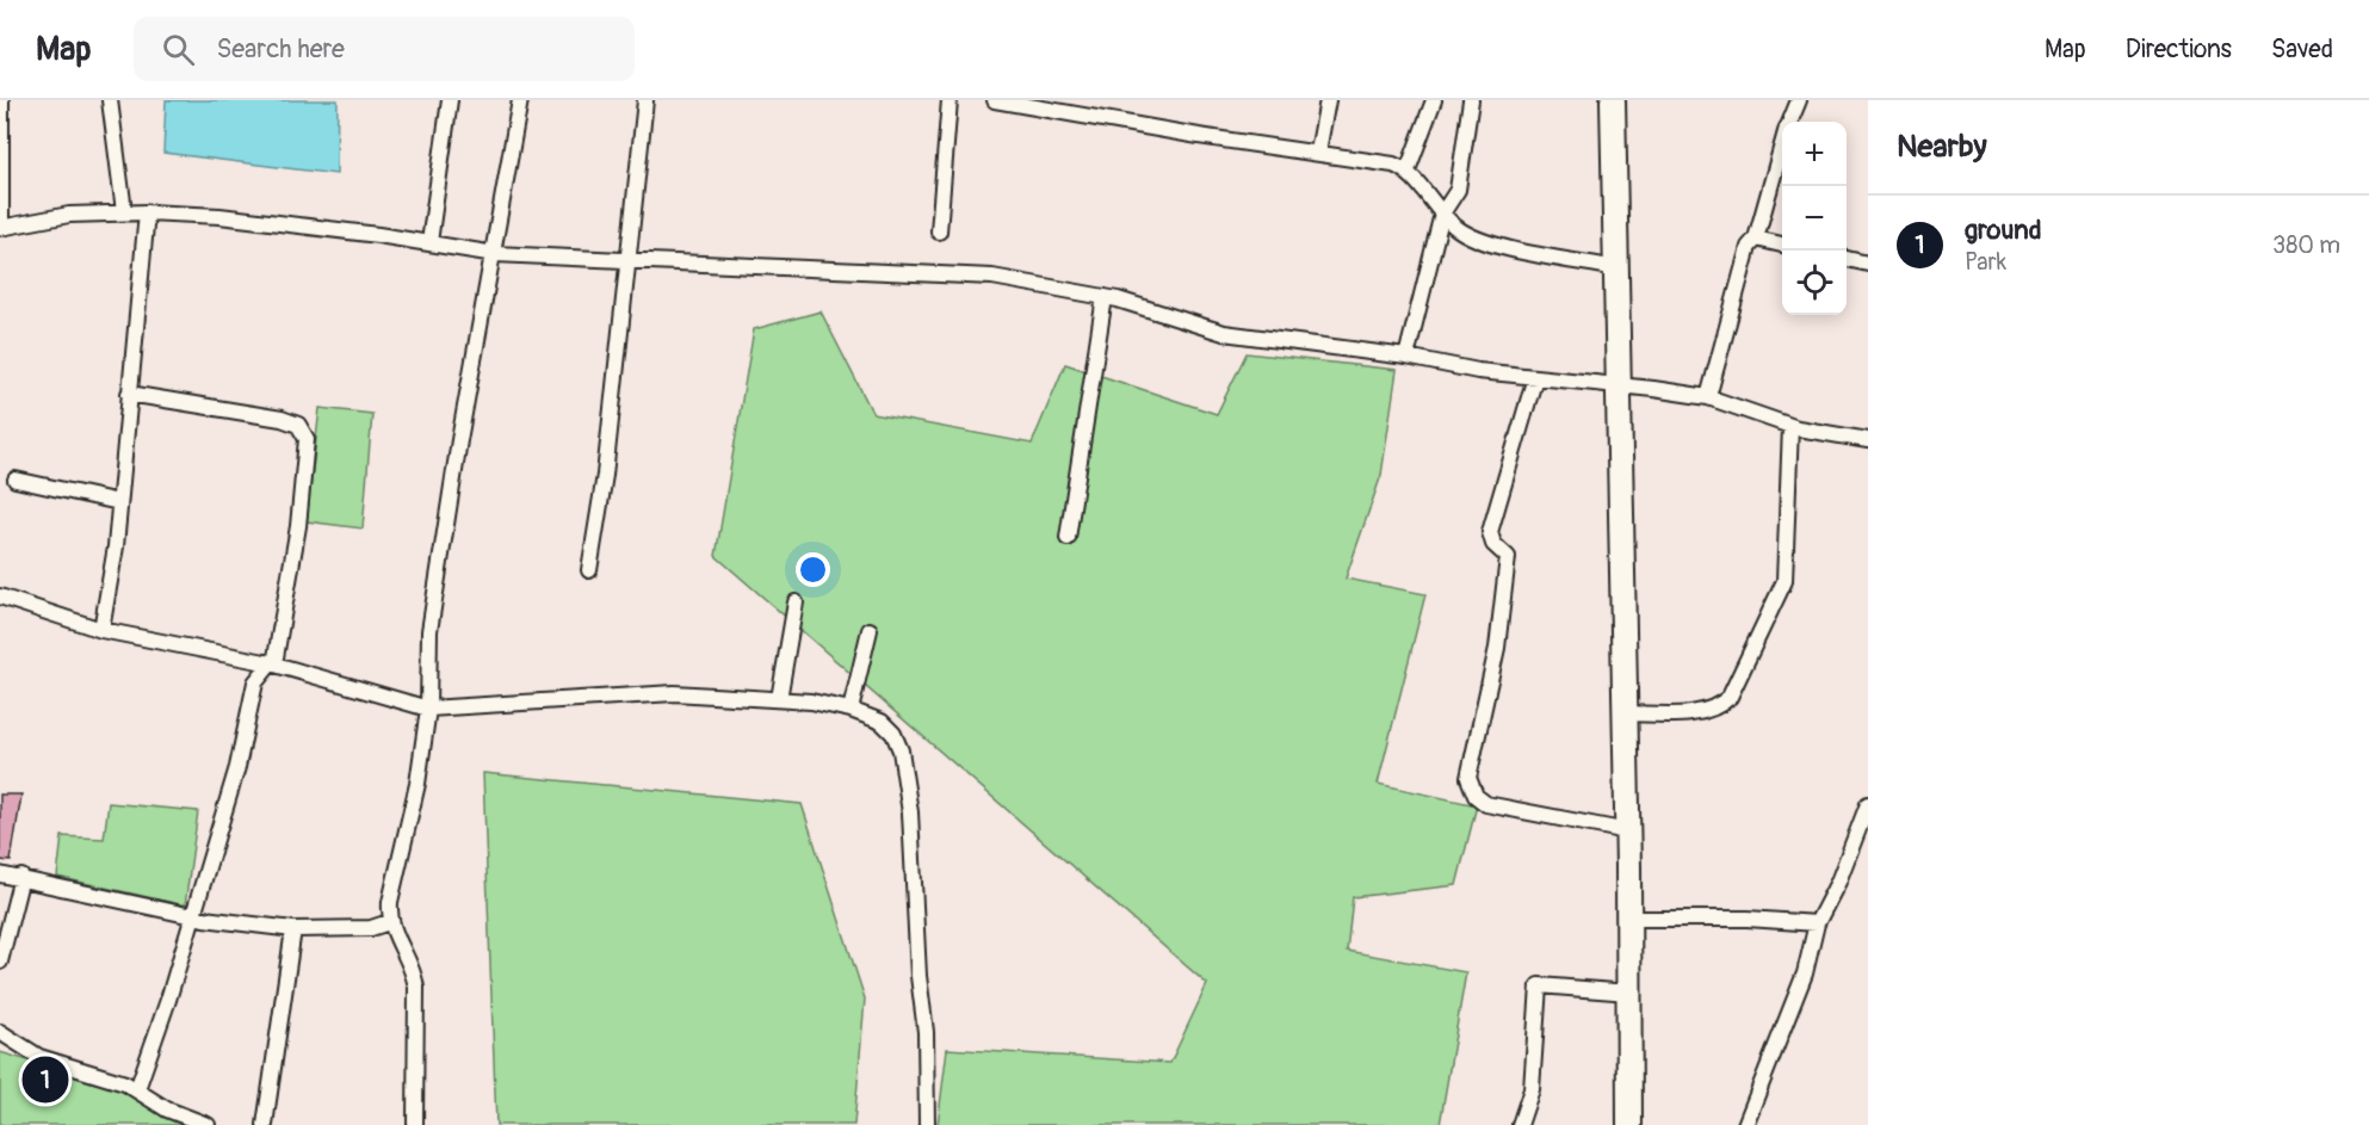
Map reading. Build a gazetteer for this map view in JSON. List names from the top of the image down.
{
  "page": {
    "header": "Map",
    "search": "Search here",
    "nav": ["Map", "Directions", "Saved"],
    "heading": "Nearby",
    "map_buttons": ["+", "−"],
    "list": [
      {
        "mark": "1",
        "name": "ground",
        "note": "Park",
        "value": "380 m"
      }
    ],
    "pins": "1"
  }
}
